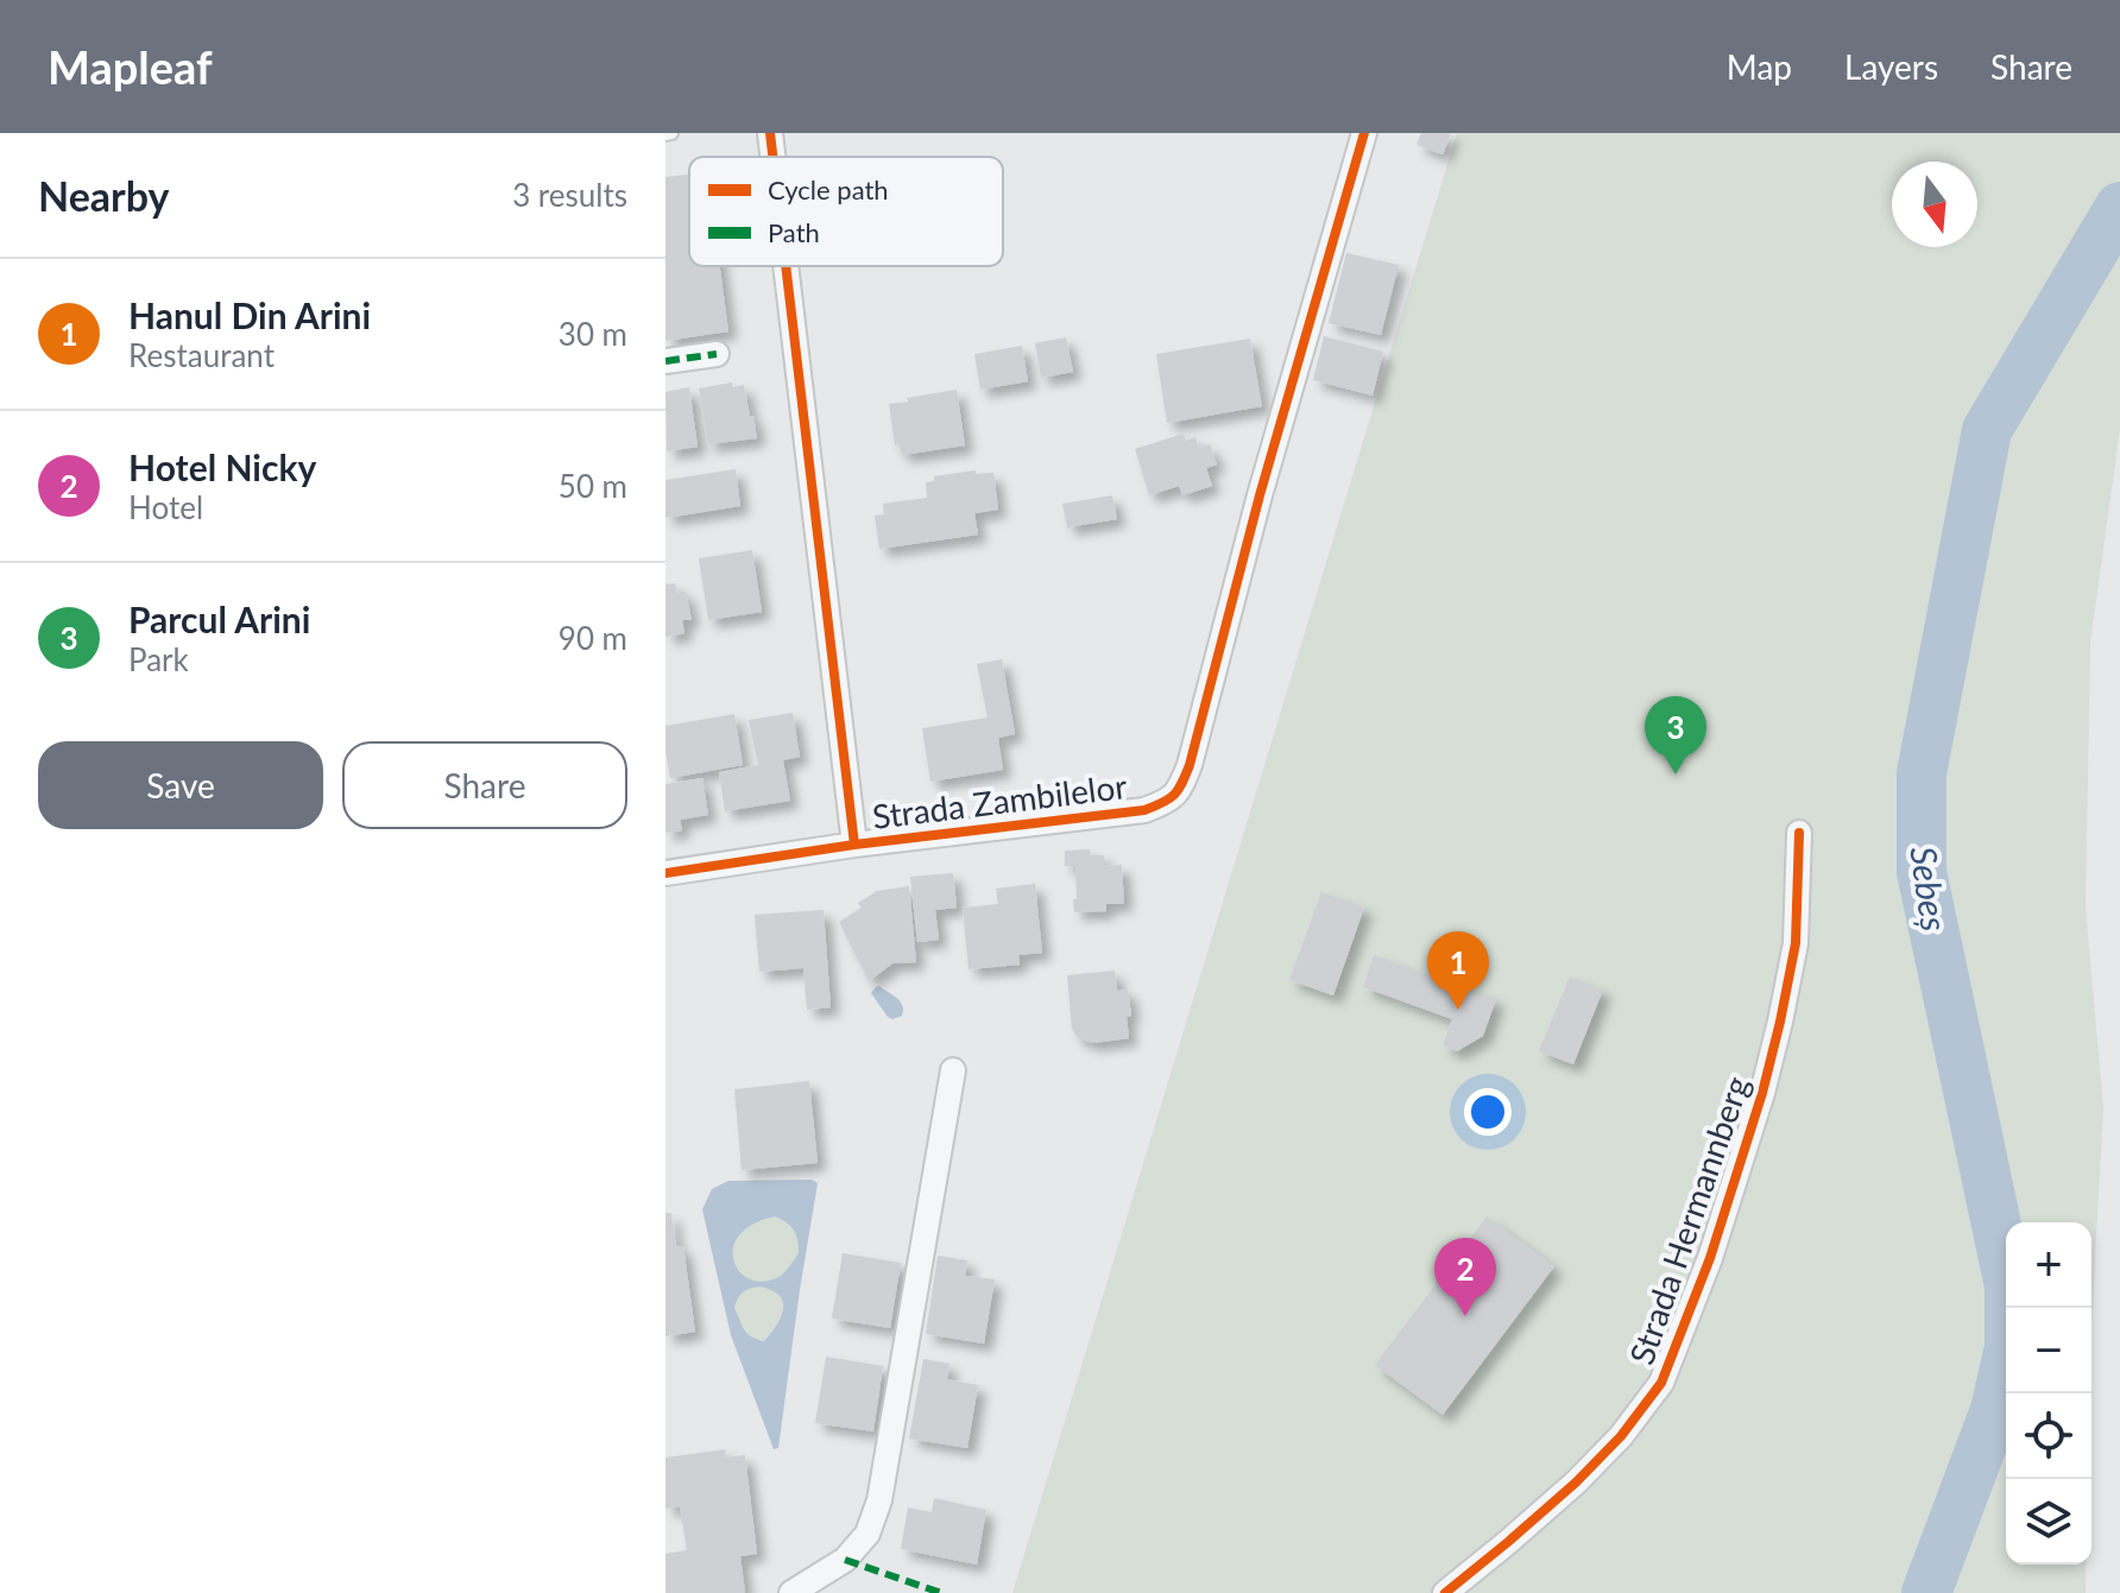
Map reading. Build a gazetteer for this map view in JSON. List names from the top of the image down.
{
  "streets": {
    "street": ["Strada Zambilelor", "Strada Hermannberg"]
  },
  "water": ["Sebeș"],
  "legend": ["Cycle path", "Path"],
  "north": "bottom",
  "page": {
    "header": "Mapleaf",
    "nav": ["Map", "Layers", "Share"],
    "heading": ["Nearby", "3 results"],
    "list": [
      {
        "mark": "1",
        "name": "Hanul Din Arini",
        "note": "Restaurant",
        "value": "30 m"
      },
      {
        "mark": "2",
        "name": "Hotel Nicky",
        "note": "Hotel",
        "value": "50 m"
      },
      {
        "mark": "3",
        "name": "Parcul Arini",
        "note": "Park",
        "value": "90 m"
      }
    ],
    "pins": ["3", "1", "2"],
    "buttons": ["Save", "Share"],
    "map_buttons": ["+", "−"]
  }
}
